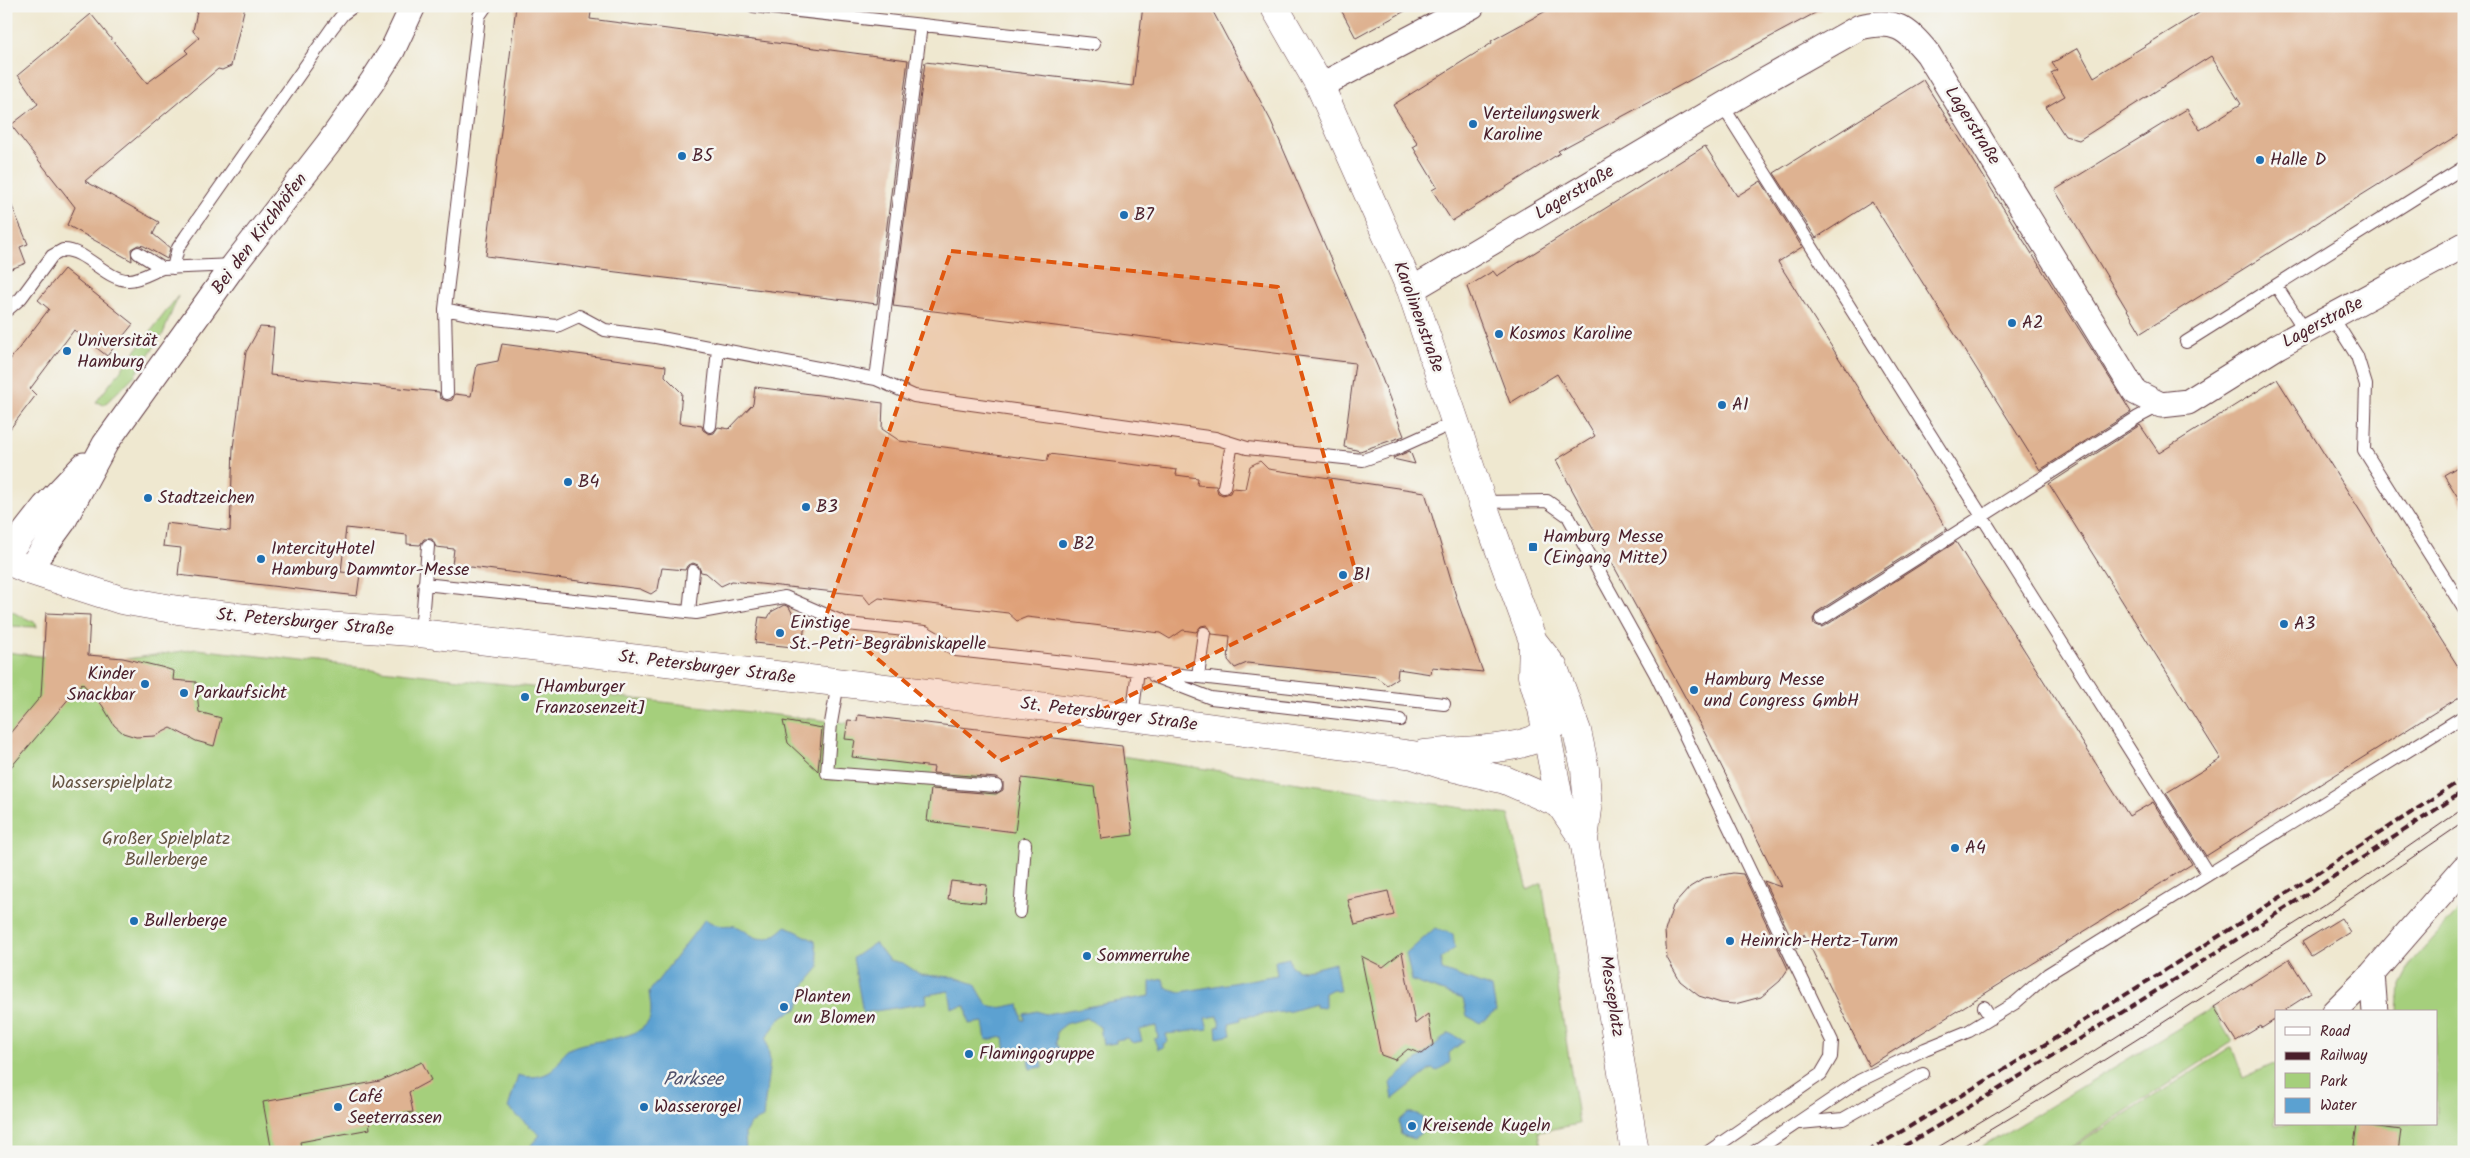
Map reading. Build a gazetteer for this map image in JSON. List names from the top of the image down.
{
  "streets": {
    "street": [
      "Lagerstraße",
      "Bei den Kirchhöfen",
      "Karolinenstraße",
      "St. Petersburger Straße",
      "Messeplatz"
    ]
  },
  "crossings": [
    ["Lagerstraße", "Karolinenstraße"],
    ["Bei den Kirchhöfen", "St. Petersburger Straße"],
    ["Karolinenstraße", "St. Petersburger Straße"],
    ["Karolinenstraße", "Messeplatz"],
    ["St. Petersburger Straße", "Messeplatz"]
  ],
  "water": ["Parksee"],
  "parks": ["Wasserspielplatz", "Großer Spielplatz Bullerberge"],
  "places": {
    "other": [
      "Verteilungswerk Karoline",
      "B5",
      "Halle D",
      "B7",
      "A2",
      "Kosmos Karoline",
      "Universität Hamburg",
      "A1",
      "B4",
      "Stadtzeichen",
      "B3",
      "B2",
      "IntercityHotel Hamburg Dammtor-Messe",
      "B1",
      "A3",
      "Einstige St.-Petri-Begräbniskapelle",
      "Kinder Snackbar",
      "Hamburg Messe und Congress GmbH",
      "Parkaufsicht",
      "[Hamburger Franzosenzeit]",
      "A4",
      "Bullerberge",
      "Heinrich-Hertz-Turm",
      "Sommerruhe",
      "Planten un Blomen",
      "Flamingogruppe",
      "Café Seeterrassen",
      "Wasserorgel",
      "Kreisende Kugeln"
    ],
    "transit": ["Hamburg Messe (Eingang Mitte)"]
  },
  "legend": [
    "Road",
    "Railway",
    "Park",
    "Water"
  ]
}
